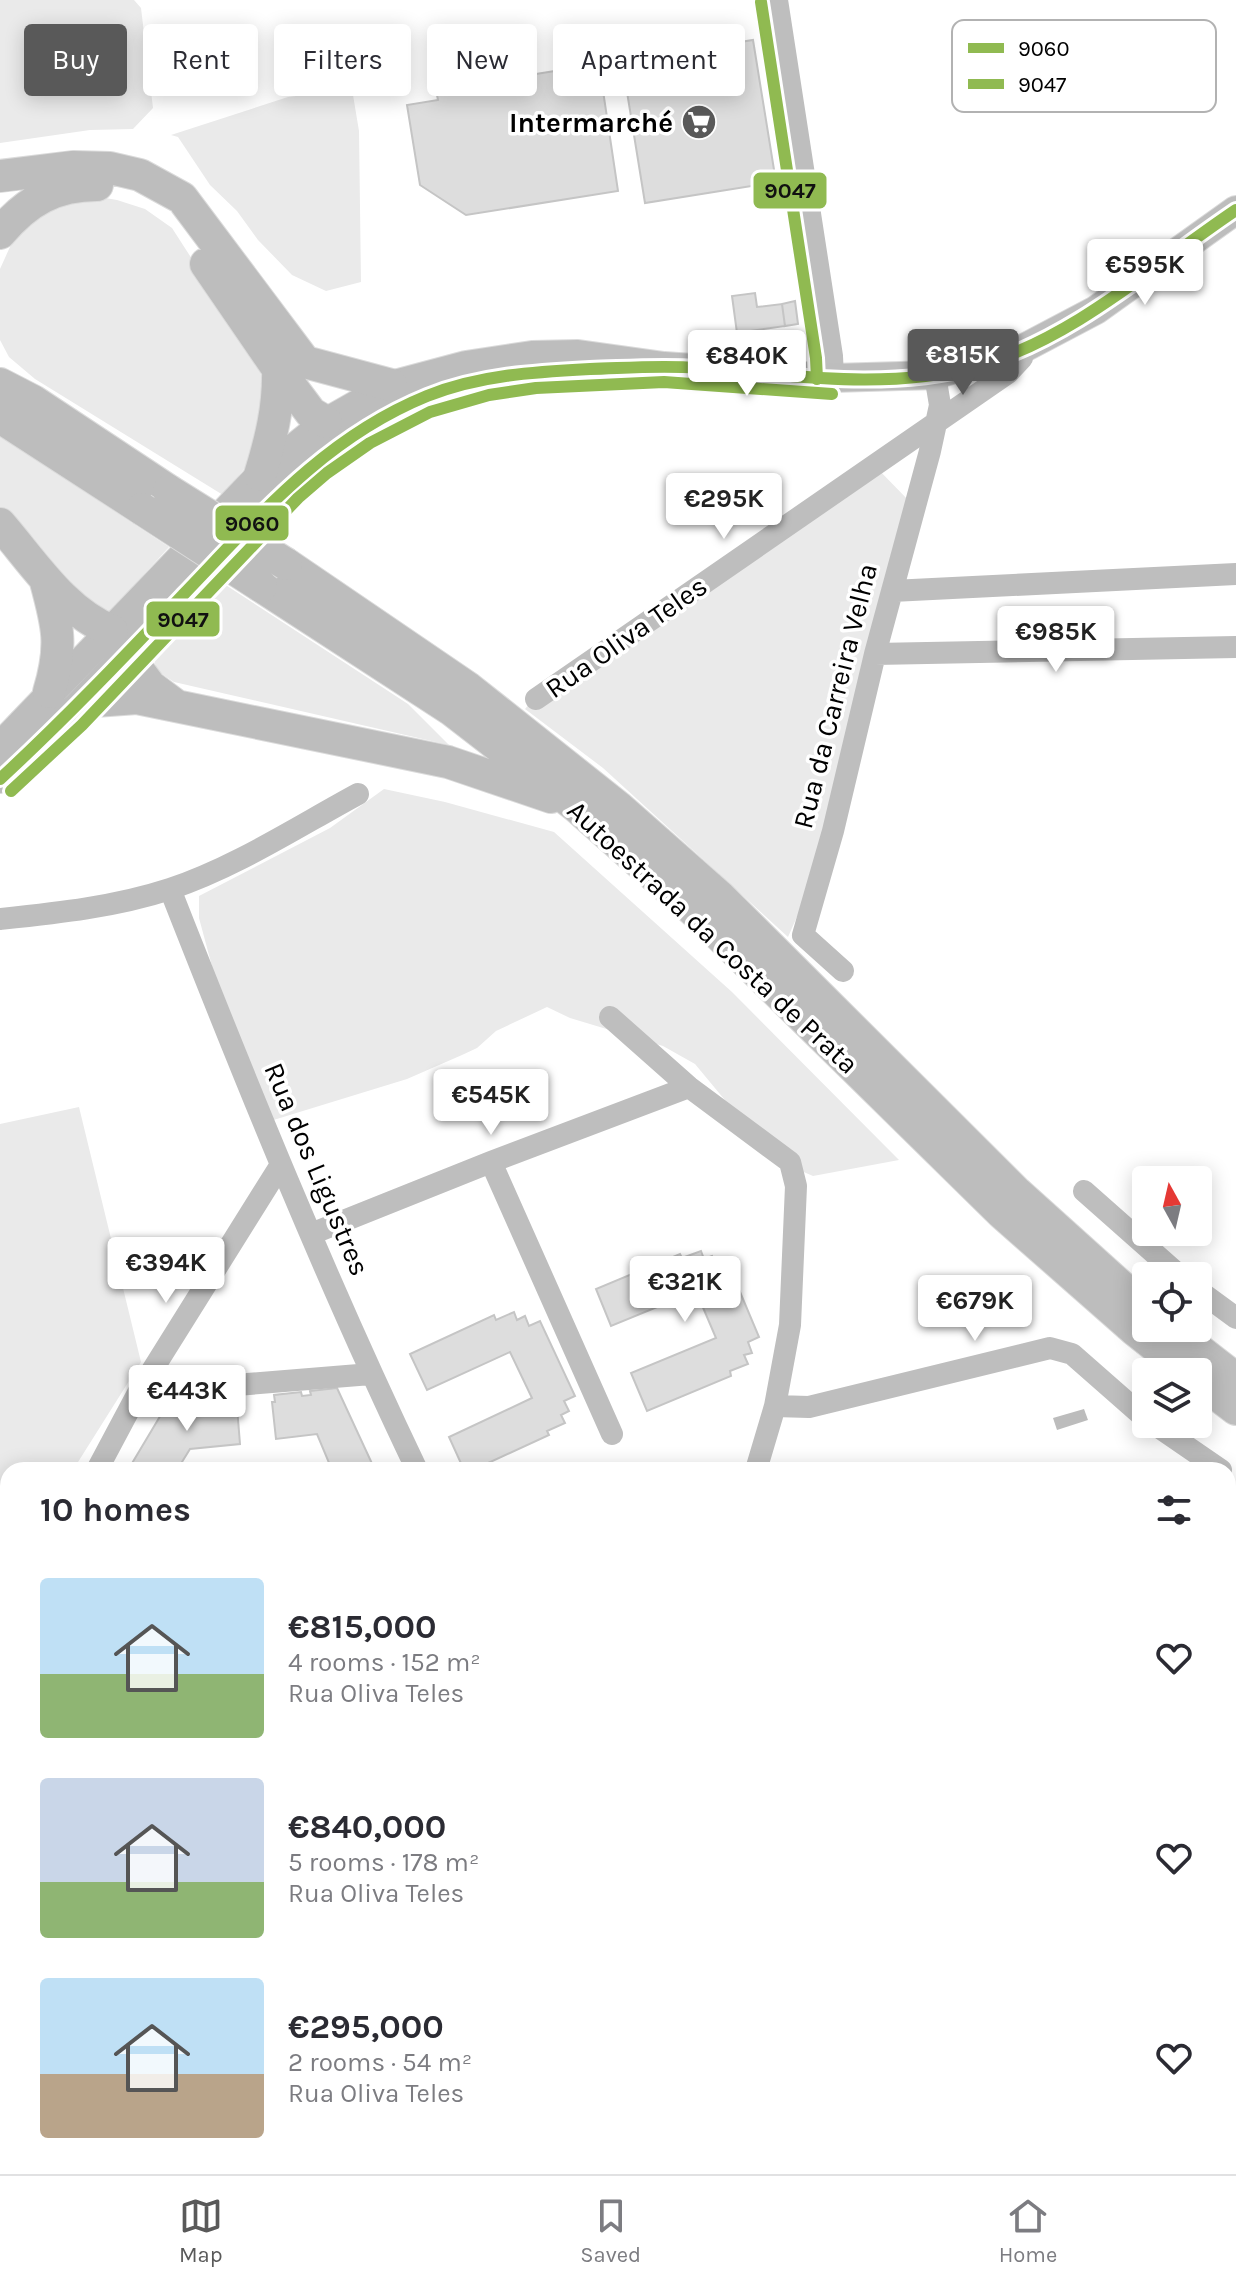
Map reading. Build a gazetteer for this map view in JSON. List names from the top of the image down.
{
  "streets": {
    "highway": ["Autoestrada da Costa de Prata"],
    "main road": ["Rua Oliva Teles"],
    "street": ["Rua da Carreira Velha", "Rua dos Ligustres"]
  },
  "crossings": [
    ["Rua Oliva Teles", "Rua da Carreira Velha"]
  ],
  "places": {
    "supermarket": ["Intermarché"]
  },
  "lines": ["transit line 9047", "transit line 9060"],
  "legend": ["9060", "9047"],
  "north": "top",
  "page": {
    "chip": [
      "Buy",
      "Rent",
      "Filters",
      "New",
      "Apartment"
    ],
    "price": [
      "€595K",
      "€815K",
      "€840K",
      "€295K",
      "€985K",
      "€545K",
      "€394K",
      "€321K",
      "€679K",
      "€443K"
    ],
    "heading": "10 homes",
    "list": [
      {
        "name": "€815,000",
        "note": "4 rooms · 152 m² · Rua Oliva Teles"
      },
      {
        "name": "€840,000",
        "note": "5 rooms · 178 m² · Rua Oliva Teles"
      },
      {
        "name": "€295,000",
        "note": "2 rooms · 54 m² · Rua Oliva Teles"
      }
    ],
    "tabs": ["Map", "Saved", "Home"]
  }
}
